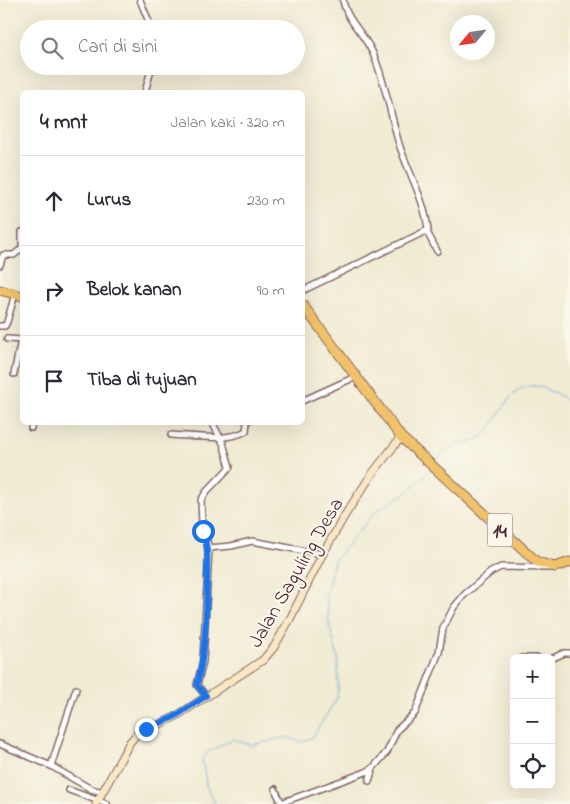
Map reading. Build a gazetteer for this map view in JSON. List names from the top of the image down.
{
  "streets": {
    "highway": ["14"],
    "street": ["Jalan Saguling Desa"]
  },
  "crossings": [
    ["14", "Jalan Saguling Desa"]
  ],
  "north": "bottom left",
  "page": {
    "search": "Cari di sini",
    "heading": ["4 mnt", "Jalan kaki · 320 m"],
    "list": [
      ["Lurus", "230 m"],
      ["Belok kanan", "90 m"],
      "Tiba di tujuan"
    ],
    "map_buttons": ["+", "−"]
  }
}
